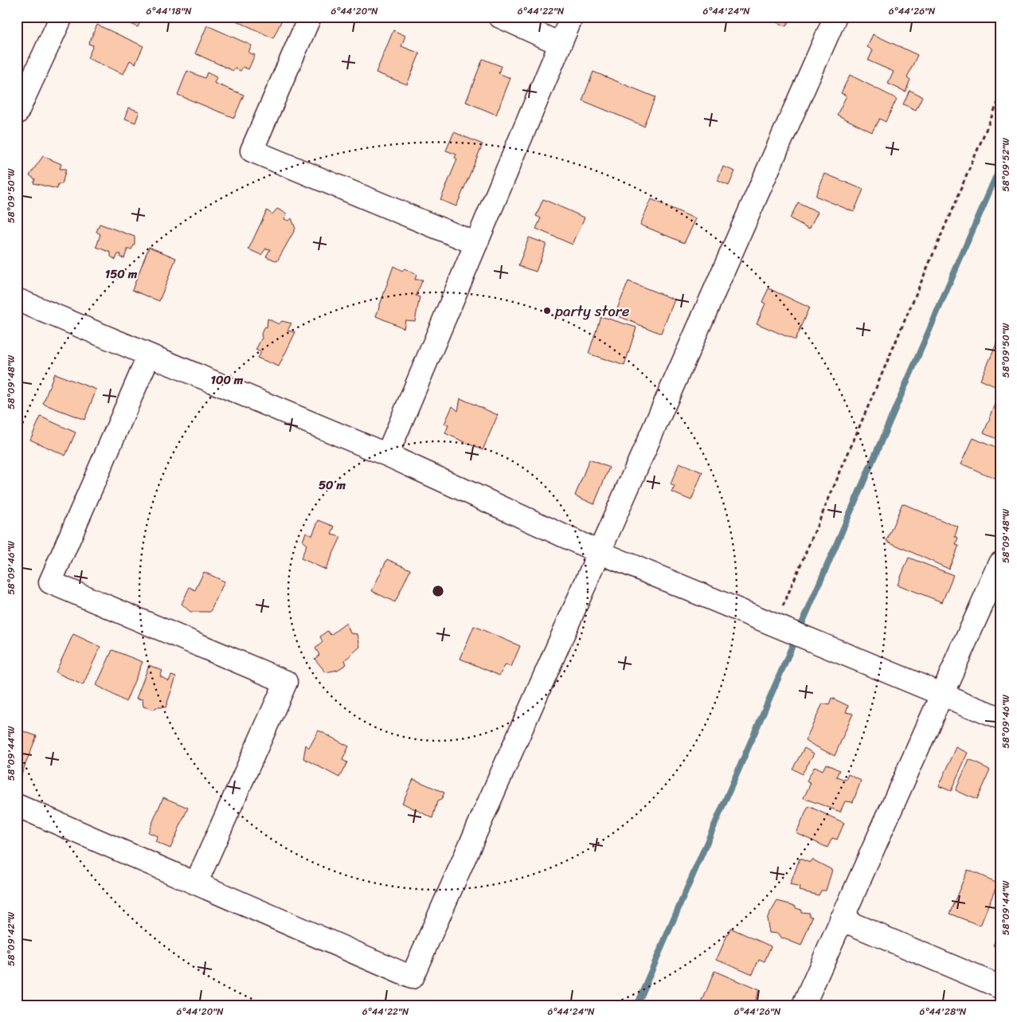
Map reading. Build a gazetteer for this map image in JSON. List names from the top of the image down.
{
  "places": ["party store"],
  "coordinates": [
    "6°44'18\"N",
    "6°44'20\"N",
    "6°44'22\"N",
    "6°44'24\"N",
    "6°44'26\"N",
    "58°09'52\"W",
    "58°09'50\"W",
    "58°09'48\"W",
    "58°09'46\"W",
    "58°09'44\"W",
    "58°09'42\"W",
    "6°44'28\"N"
  ],
  "rings": ["150 m", "100 m", "50 m"]
}
